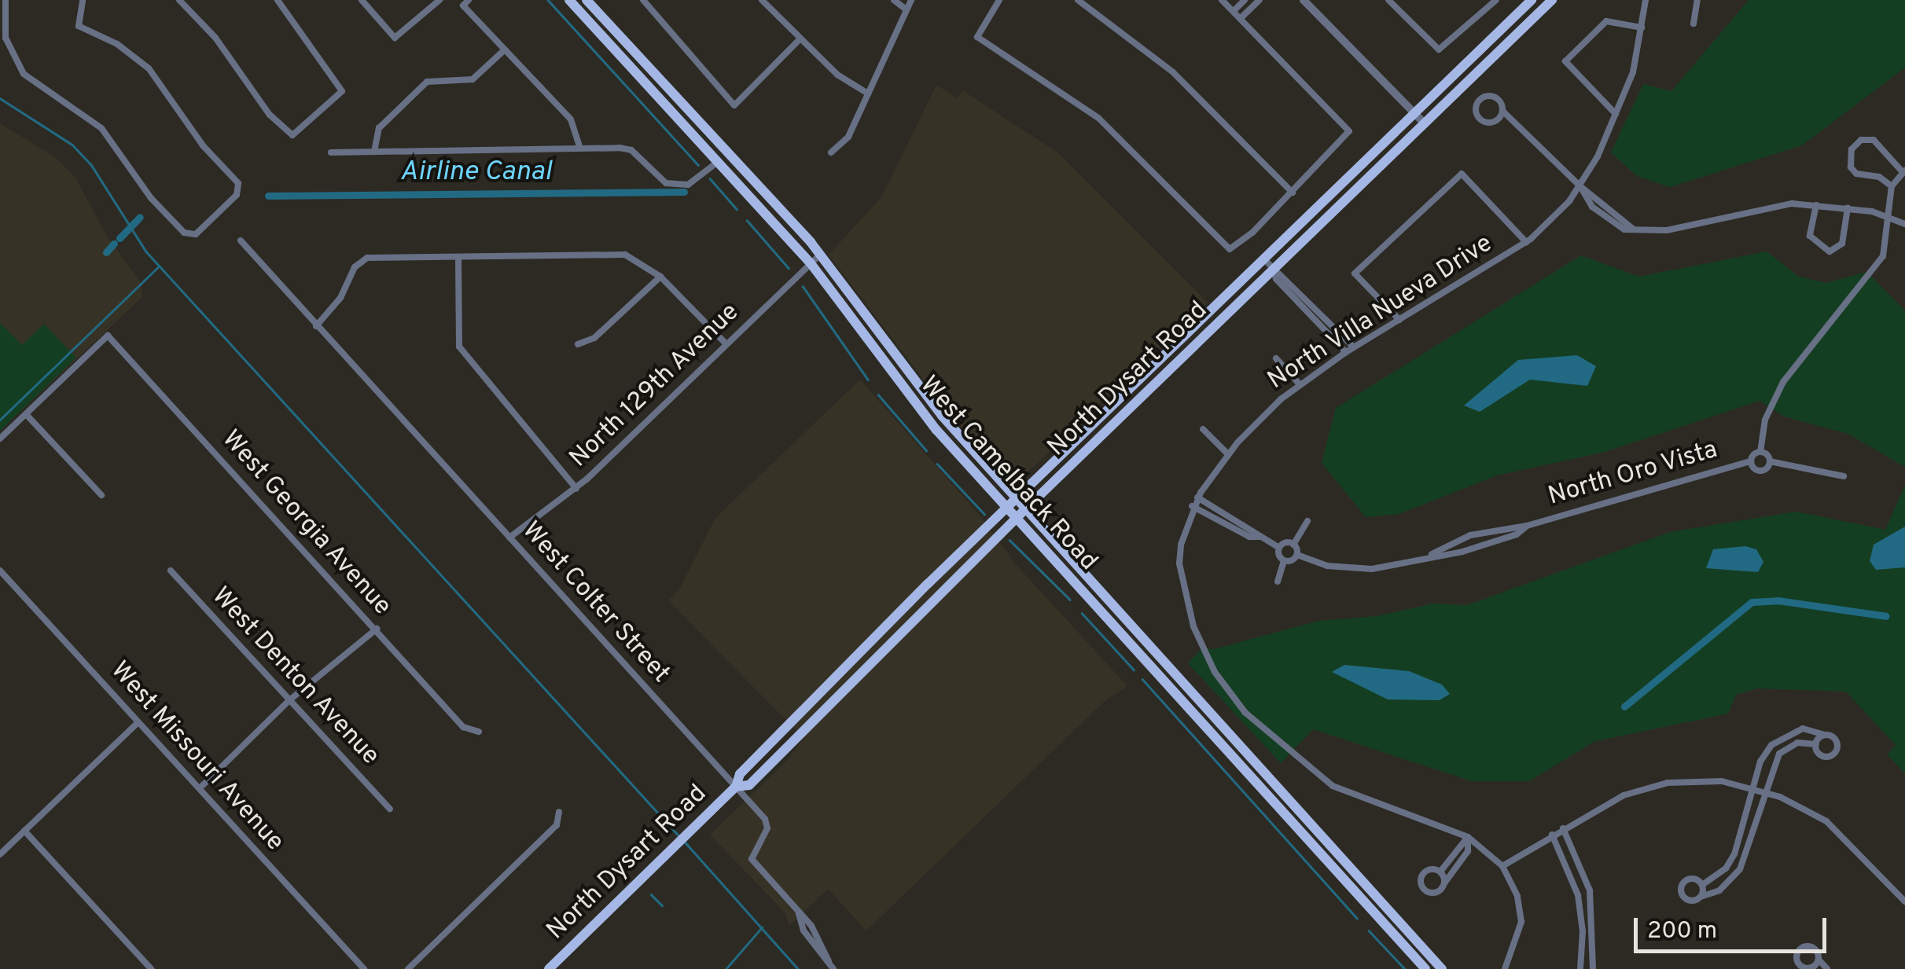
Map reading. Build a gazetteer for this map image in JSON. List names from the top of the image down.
{
  "streets": {
    "main road": ["North Dysart Road", "West Camelback Road"],
    "street": [
      "North Villa Nueva Drive",
      "North 129th Avenue",
      "North Oro Vista",
      "West Georgia Avenue",
      "West Colter Street",
      "West Denton Avenue",
      "West Missouri Avenue"
    ]
  },
  "crossings": [
    ["North Dysart Road", "West Camelback Road"],
    ["North Dysart Road", "West Colter Street"],
    ["North 129th Avenue", "West Camelback Road"],
    ["North 129th Avenue", "West Colter Street"]
  ],
  "water": ["Airline Canal"],
  "scale_bar": "200 m"
}
